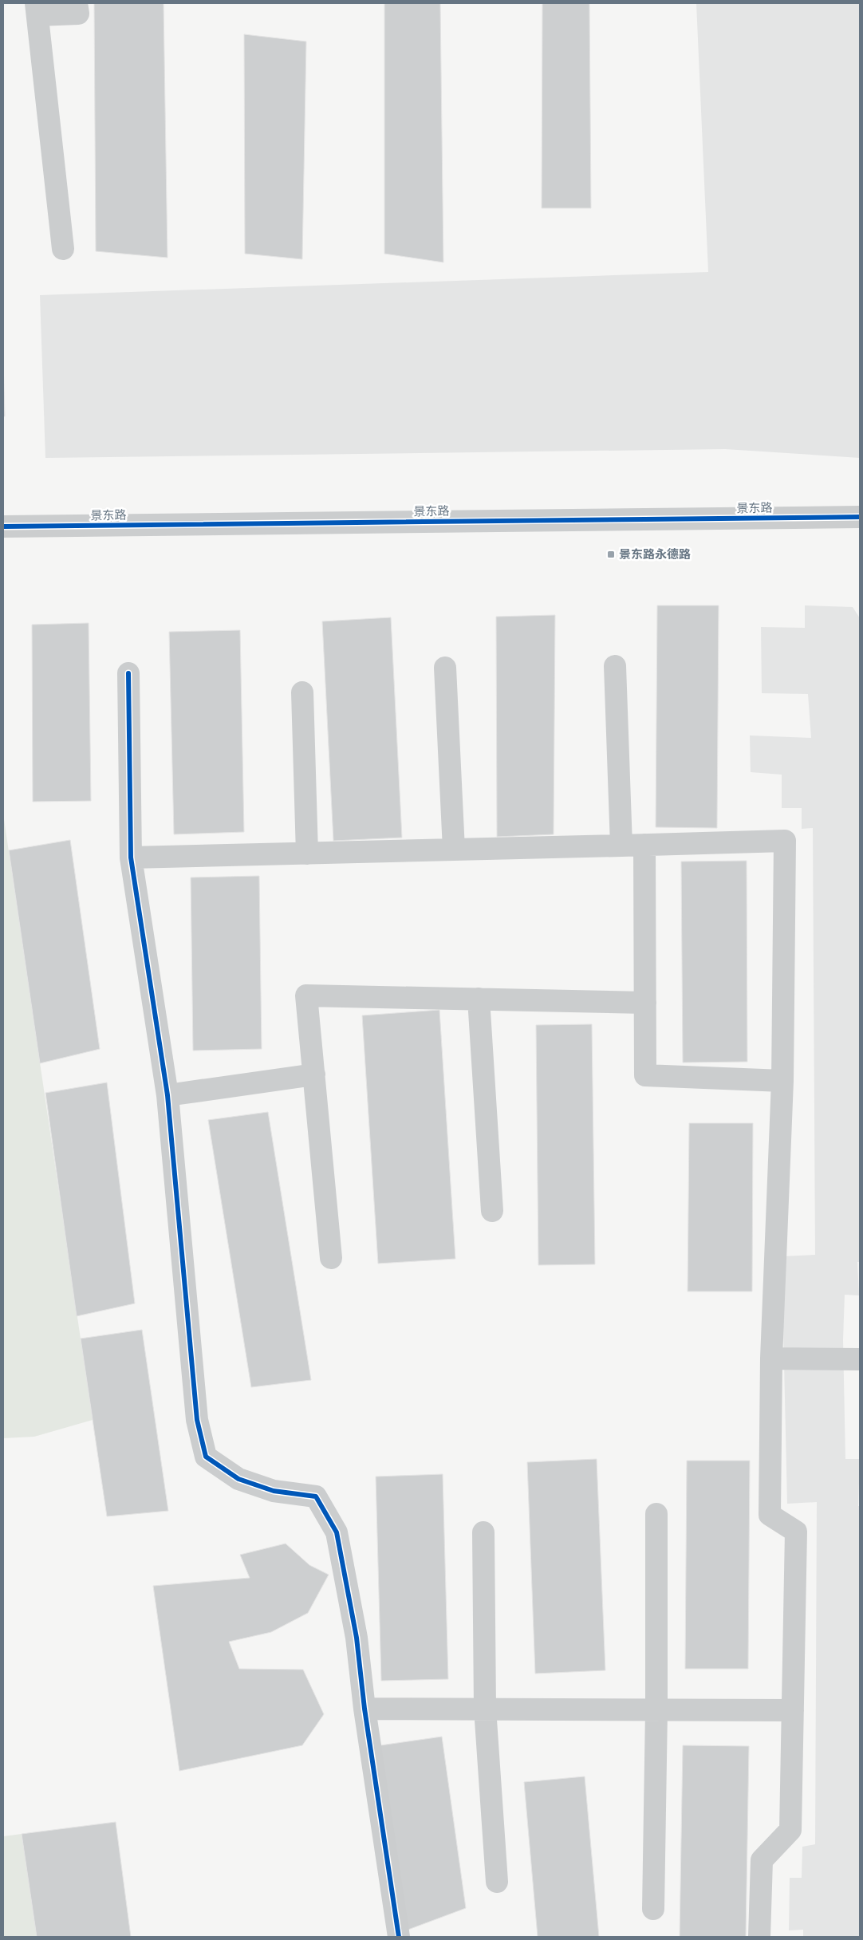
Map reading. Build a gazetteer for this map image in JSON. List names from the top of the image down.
{
  "streets": {
    "street": ["景东路"]
  },
  "places": {
    "transit": ["景东路永德路"]
  }
}
